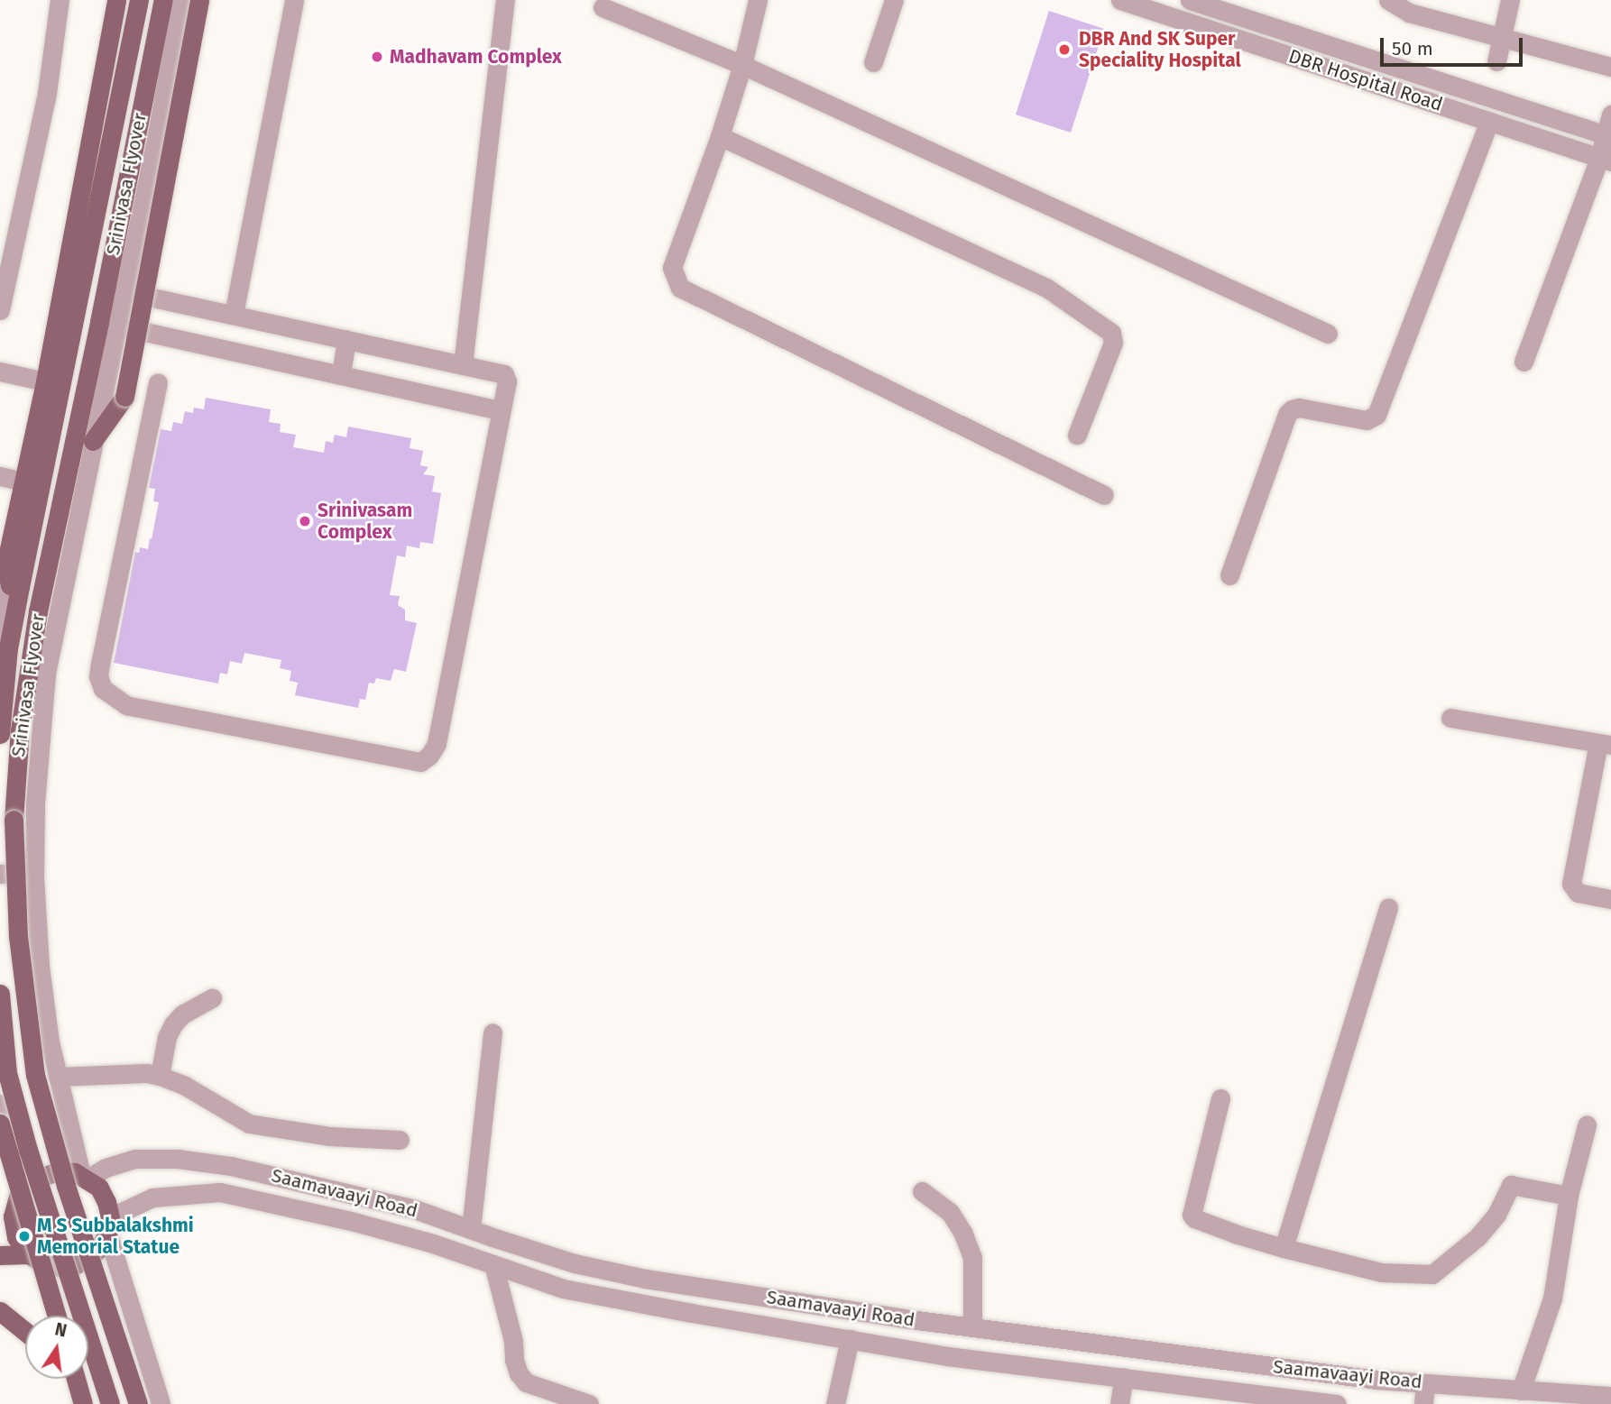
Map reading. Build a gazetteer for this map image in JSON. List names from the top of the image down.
{
  "streets": {
    "main road": ["Srinivasa Flyover"],
    "street": ["DBR Hospital Road", "Saamavaayi Road"]
  },
  "places": [
    "DBR And SK Super Speciality Hospital",
    "Madhavam Complex",
    "Srinivasam Complex",
    "M S Subbalakshmi Memorial Statue"
  ],
  "scale_bar": "50 m",
  "north": "top"
}
